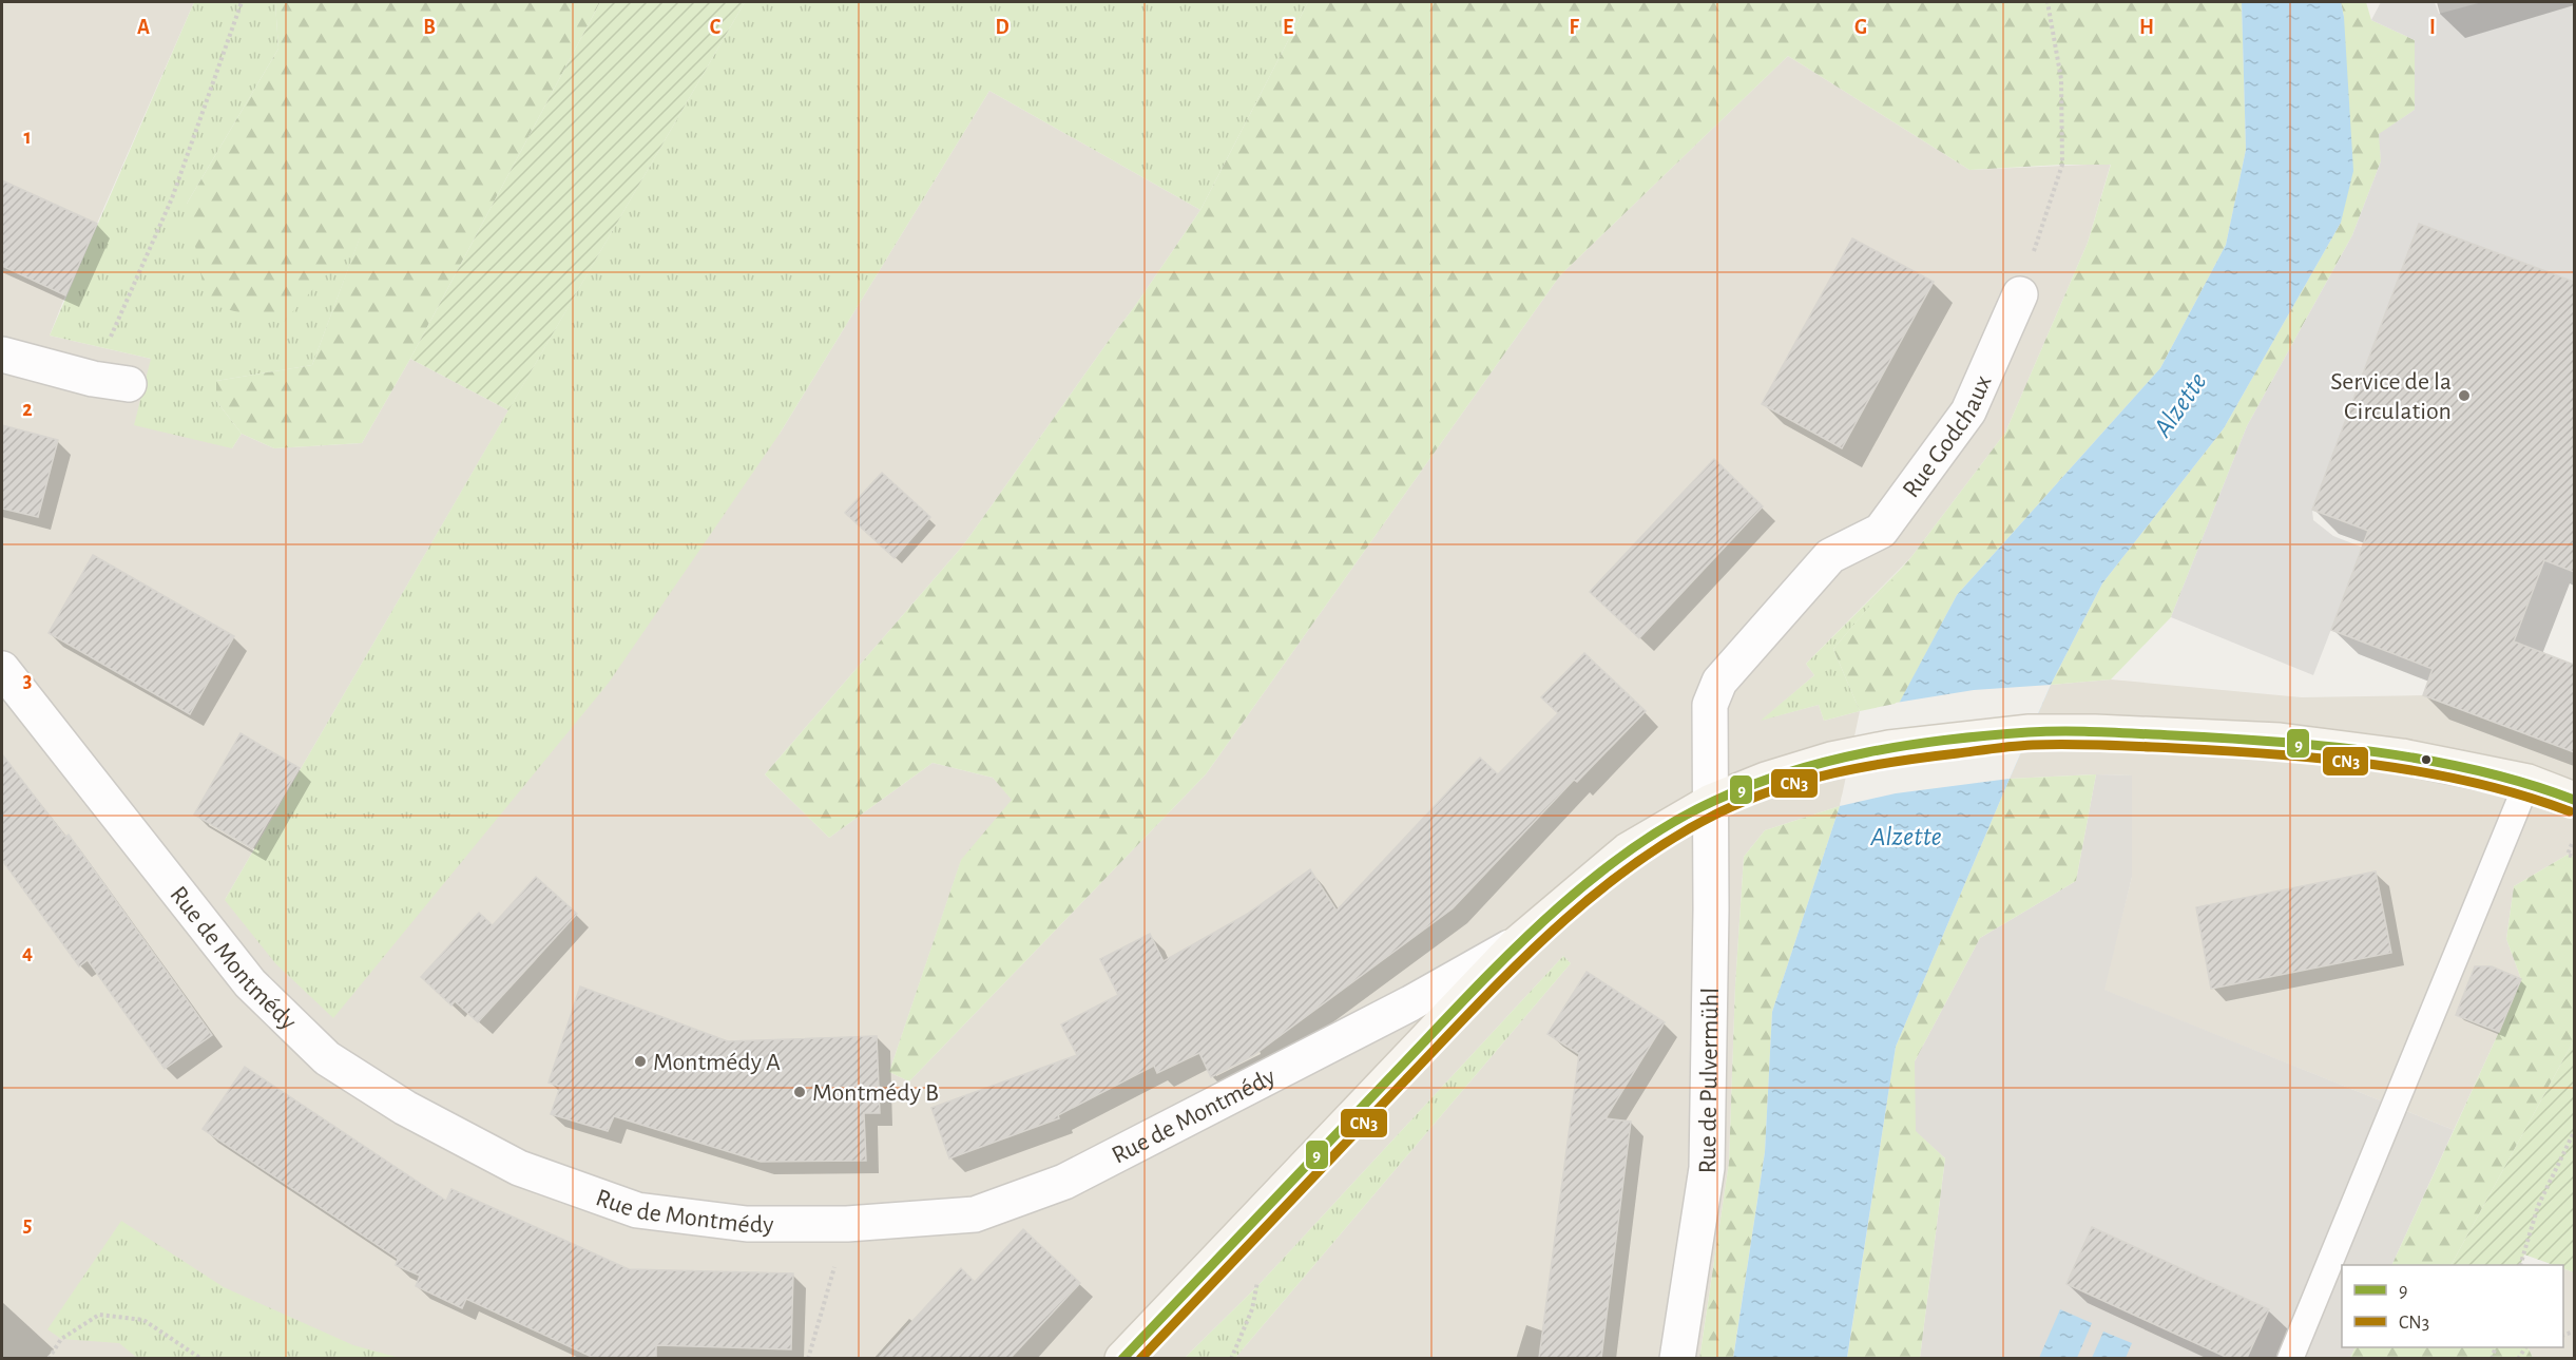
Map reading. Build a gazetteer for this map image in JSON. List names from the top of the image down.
{
  "streets": {
    "street": ["Rue Godchaux", "Rue de Montmédy", "Rue de Pulvermühl"]
  },
  "crossings": [
    ["Rue Godchaux", "Rue de Pulvermühl"]
  ],
  "water": ["Alzette"],
  "places": ["Service de la Circulation", "Montmédy A", "Montmédy B"],
  "lines": ["transit line 9", "transit line CN3"],
  "legend": ["9", "CN3"],
  "grid": {
    "columns": [
      "A",
      "B",
      "C",
      "D",
      "E",
      "F",
      "G",
      "H",
      "I"
    ],
    "rows": [
      "1",
      "2",
      "3",
      "4",
      "5"
    ]
  }
}
